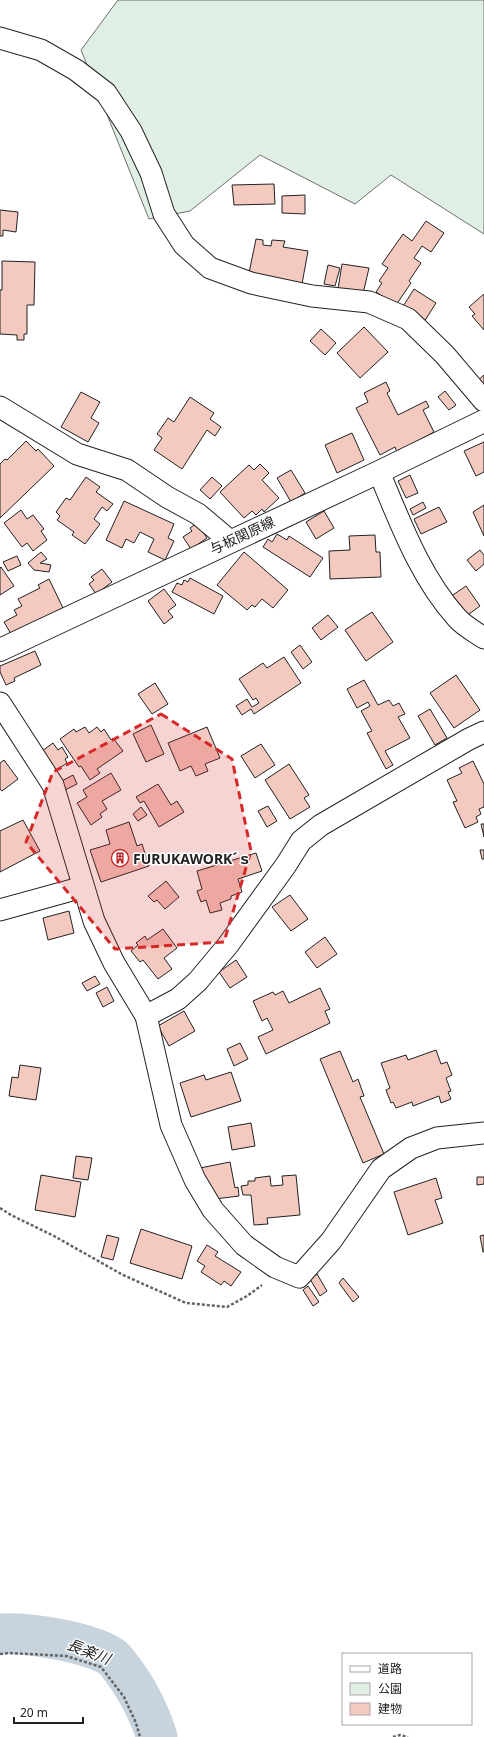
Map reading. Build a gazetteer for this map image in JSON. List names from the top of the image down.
{
  "streets": {
    "main road": ["与板関原線"]
  },
  "water": ["長楽川"],
  "places": {
    "building": ["FURUKAWORK´ｓ"]
  },
  "legend": ["道路", "公園", "建物"],
  "scale_bar": "20 m"
}
